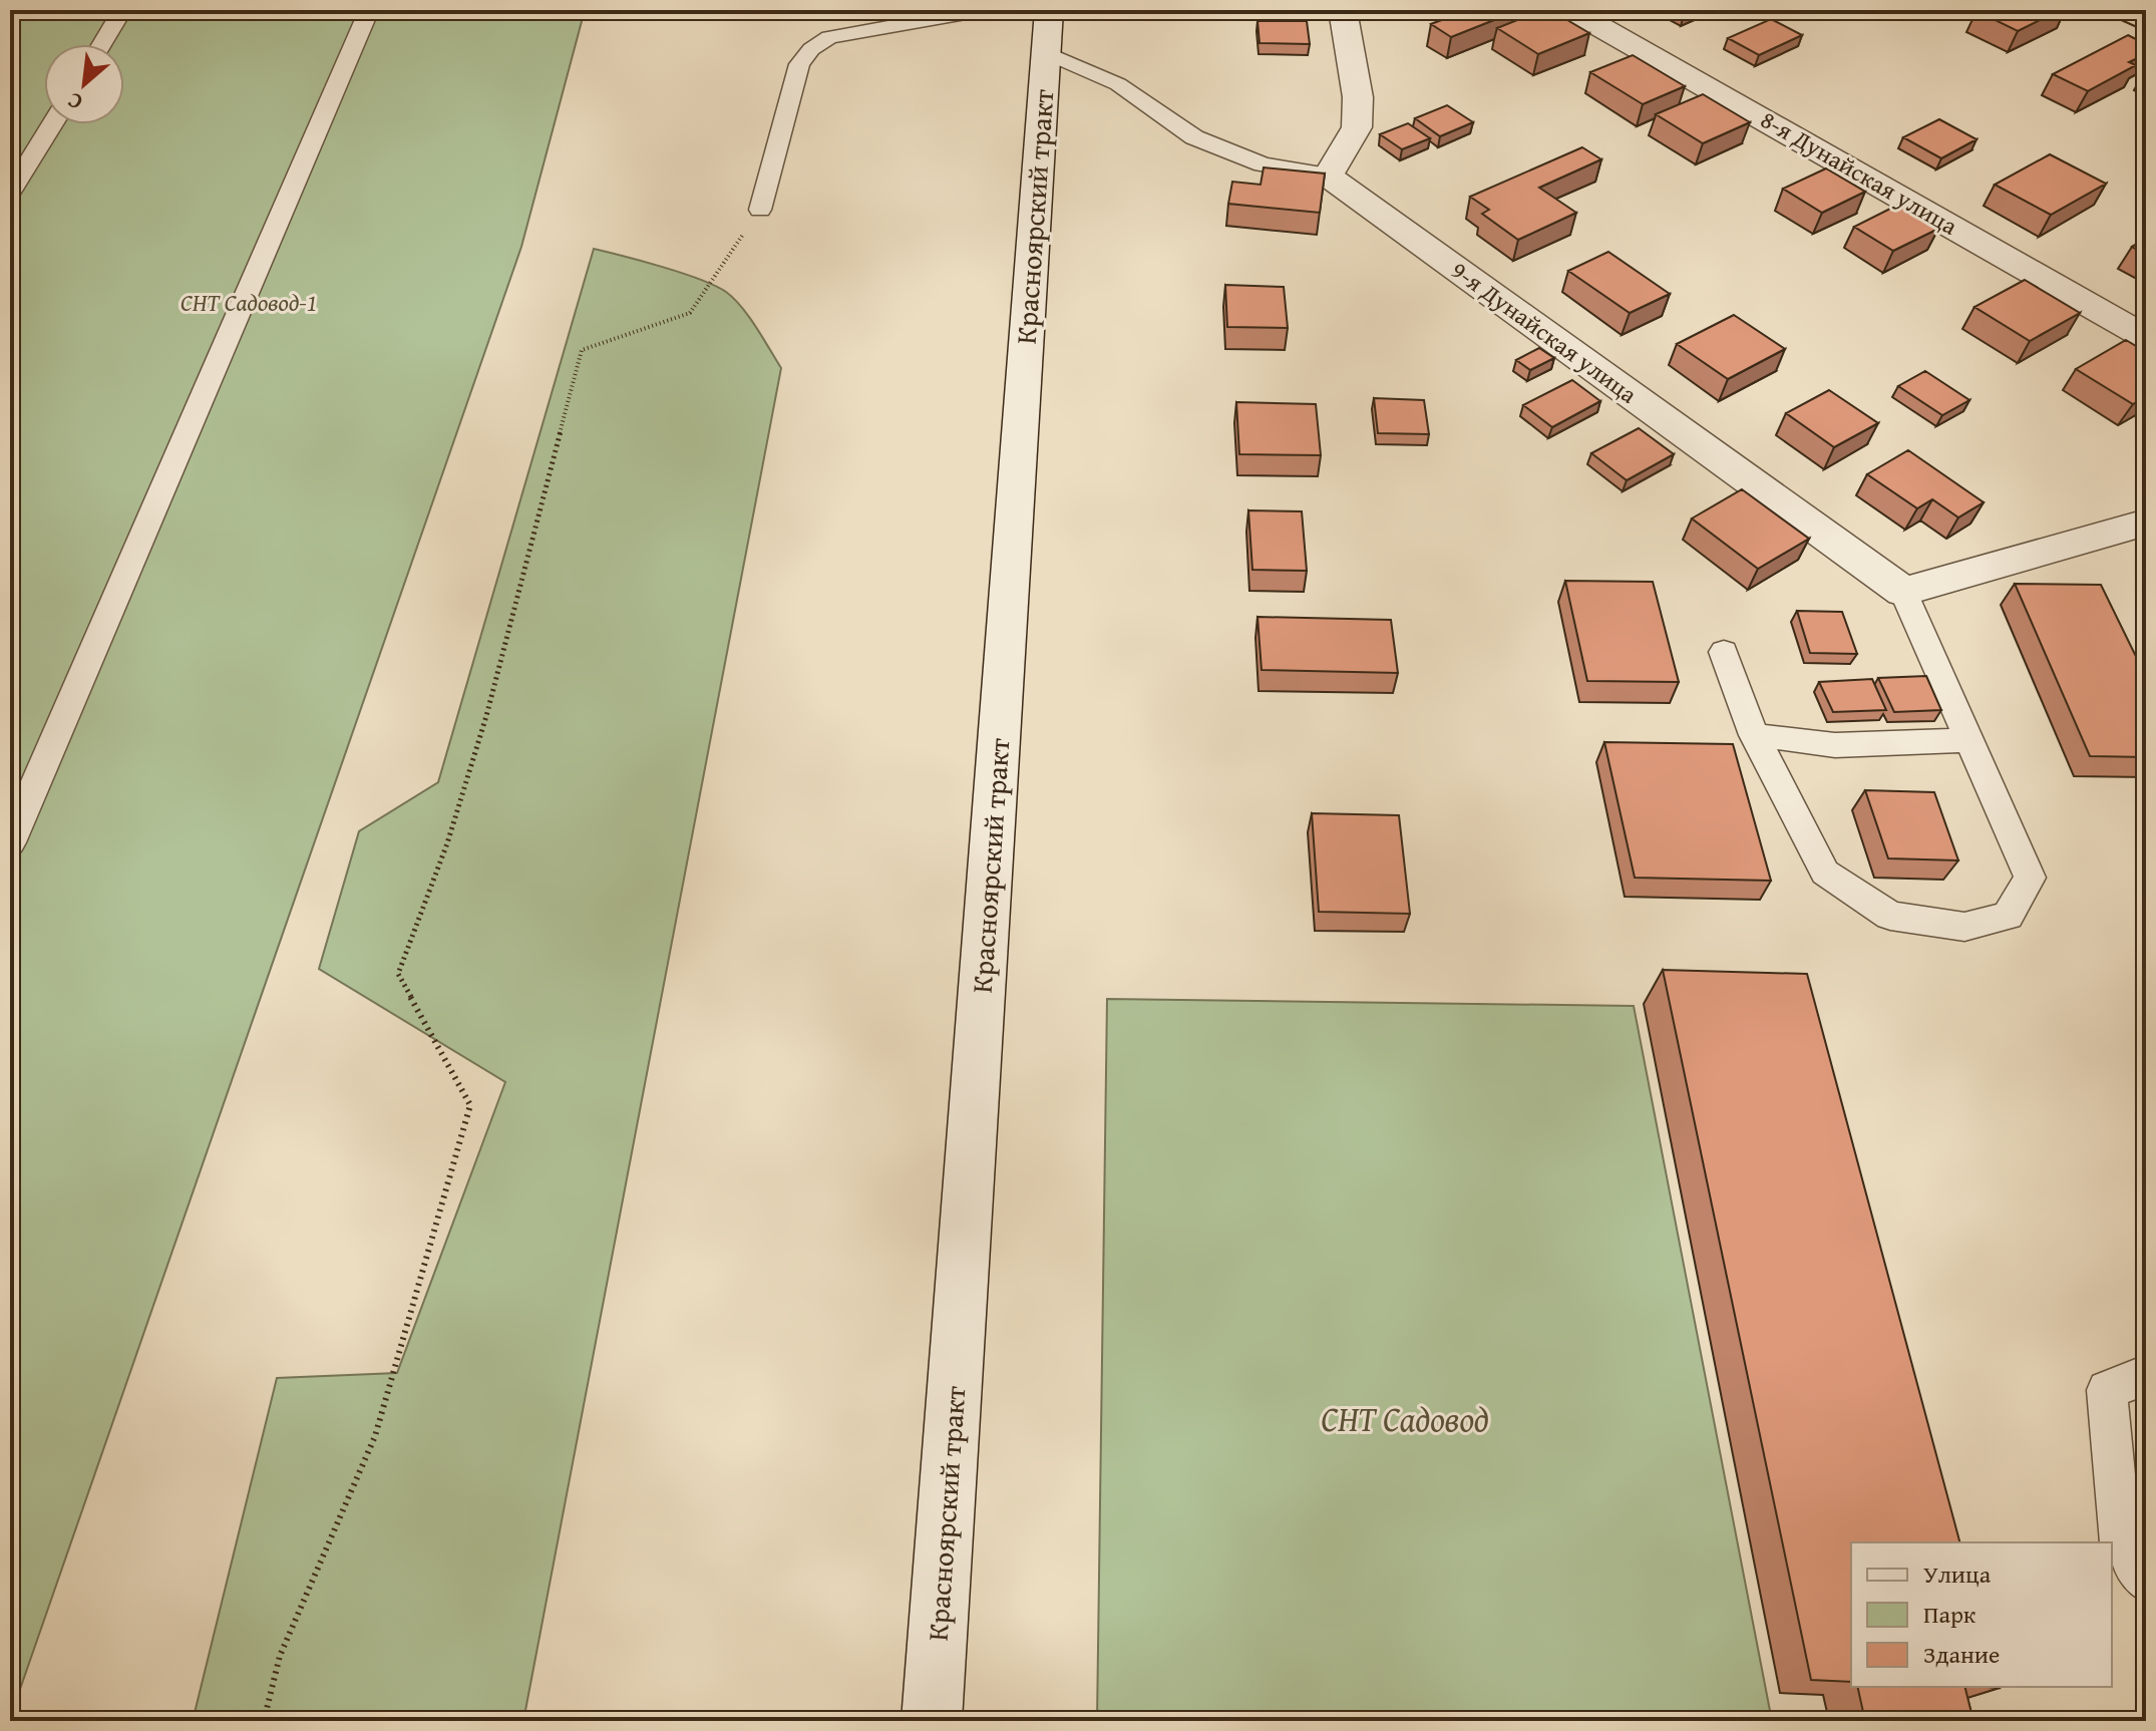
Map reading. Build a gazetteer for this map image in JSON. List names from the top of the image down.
{
  "streets": {
    "street": ["8-я Дунайская улица", "Красноярский тракт", "9-я Дунайская улица"]
  },
  "parks": ["СНТ Садовод-1", "СНТ Садовод"],
  "legend": ["Улица", "Парк", "Здание"],
  "north": "bottom left"
}
